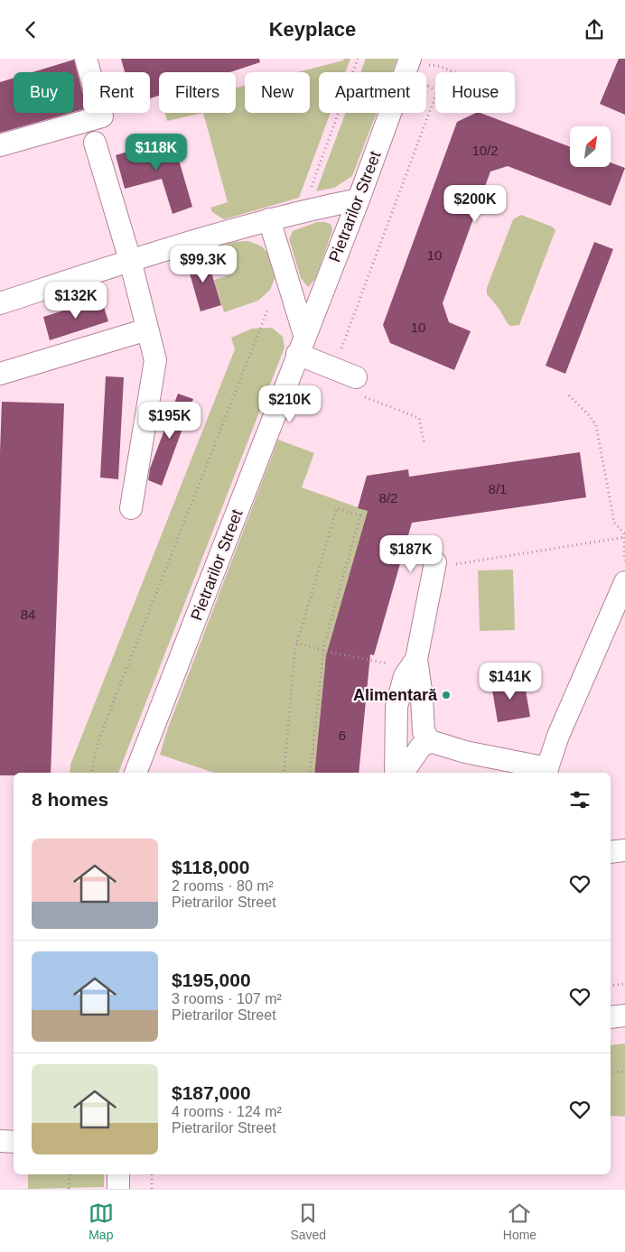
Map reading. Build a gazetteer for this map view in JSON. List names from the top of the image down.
{
  "streets": {
    "street": ["Pietrarilor Street"]
  },
  "places": ["Alimentară"],
  "house_numbers": [
    "10/2",
    "10",
    "10",
    "8/1",
    "8/2",
    "84",
    "6"
  ],
  "north": "top right",
  "page": {
    "header": "Keyplace",
    "chip": [
      "Buy",
      "Rent",
      "Filters",
      "New",
      "Apartment",
      "House"
    ],
    "price": [
      "$118K",
      "$200K",
      "$99.3K",
      "$132K",
      "$210K",
      "$195K",
      "$187K",
      "$141K"
    ],
    "heading": "8 homes",
    "list": [
      {
        "name": "$118,000",
        "note": "2 rooms · 80 m² · Pietrarilor Street"
      },
      {
        "name": "$195,000",
        "note": "3 rooms · 107 m² · Pietrarilor Street"
      },
      {
        "name": "$187,000",
        "note": "4 rooms · 124 m² · Pietrarilor Street"
      }
    ],
    "tabs": ["Map", "Saved", "Home"]
  }
}
